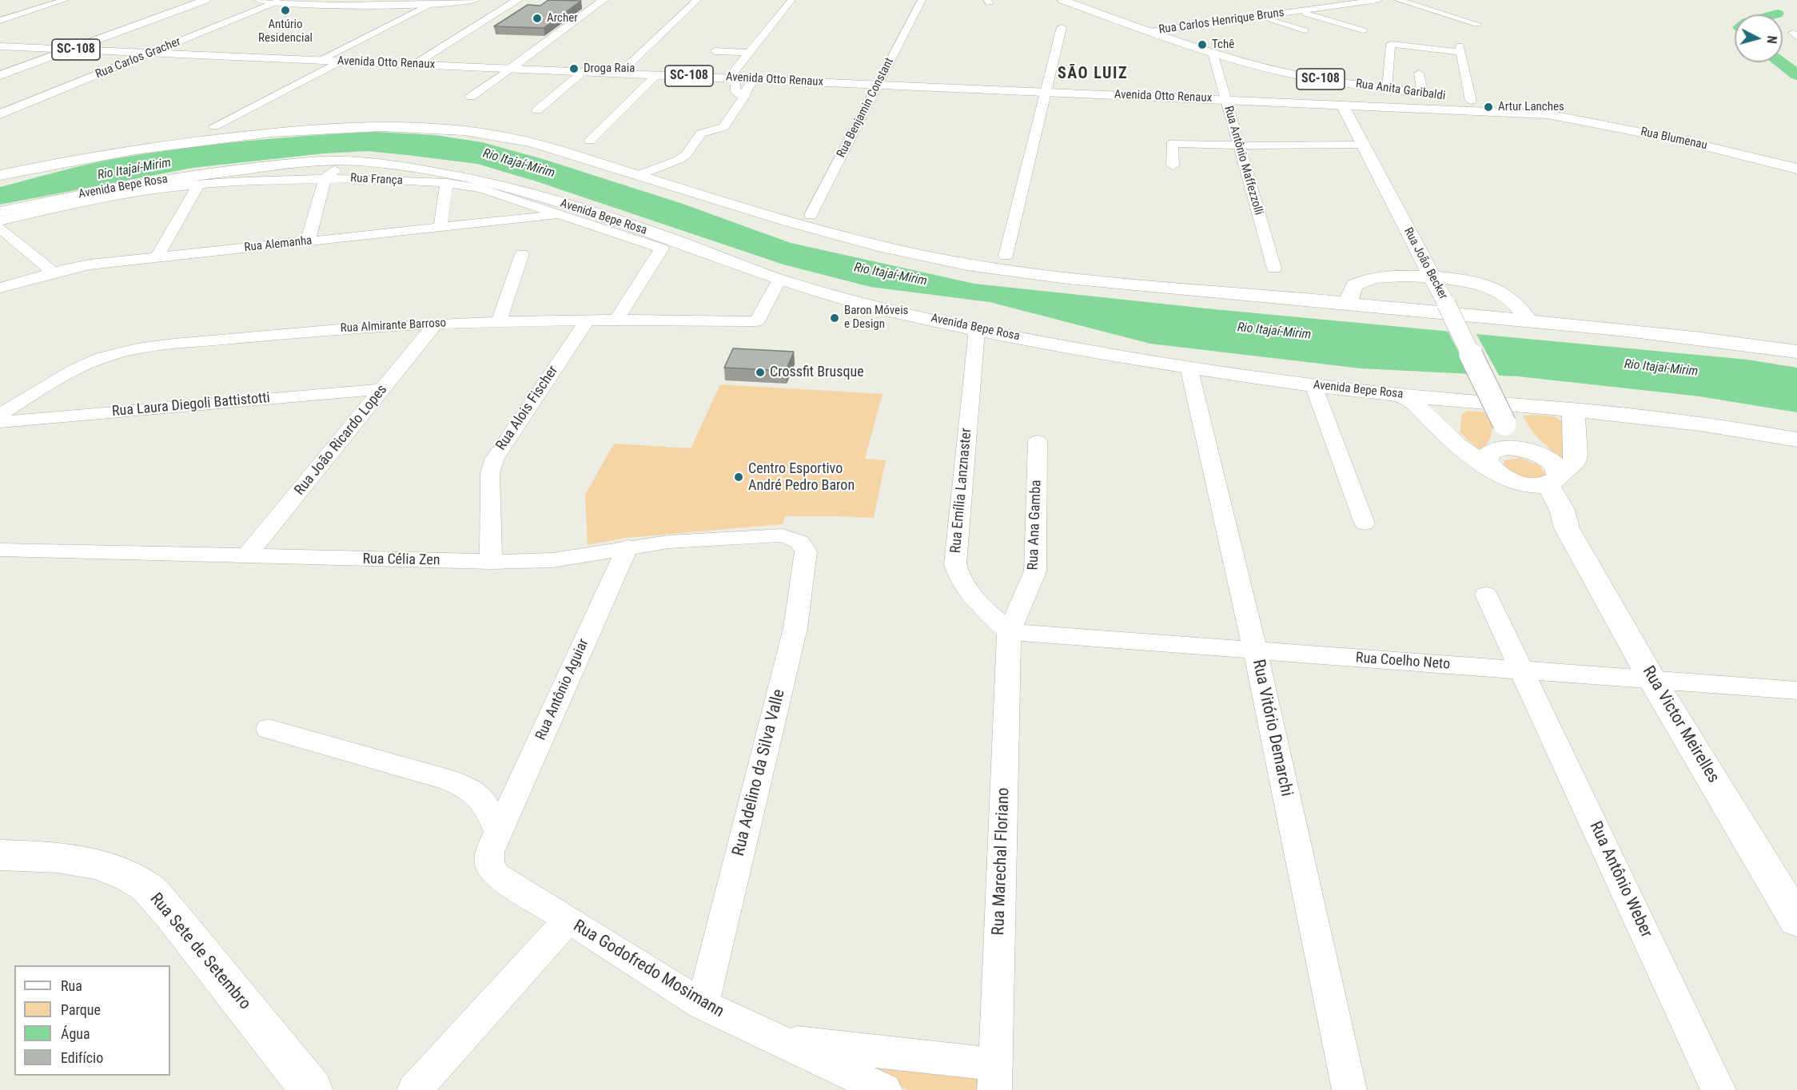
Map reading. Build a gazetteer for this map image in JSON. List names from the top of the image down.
{
  "streets": {
    "main road": [
      "SC-108",
      "Rua Carlos Gracher",
      "Avenida Otto Renaux",
      "Rua Anita Garibaldi",
      "Rua Blumenau",
      "Avenida Bepe Rosa",
      "Rua João Becker",
      "Rua Victor Meirelles",
      "Rua Sete de Setembro"
    ],
    "street": [
      "Rua Carlos Henrique Bruns",
      "Rua Benjamin Constant",
      "Rua Antônio Maffezzolli",
      "Rua França",
      "Rua Alemanha",
      "Rua Almirante Barroso",
      "Rua Laura Diegoli Battistotti",
      "Rua Alois Fischer",
      "Rua João Ricardo Lopes",
      "Rua Emília Lanznaster",
      "Rua Ana Gamba",
      "Rua Célia Zen",
      "Rua Coelho Neto",
      "Rua Antônio Aguiar",
      "Rua Vitório Demarchi",
      "Rua Adelino da Silva Valle",
      "Rua Marechal Floriano",
      "Rua Antônio Weber",
      "Rua Godofredo Mosimann"
    ]
  },
  "crossings": [
    ["Rua Carlos Henrique Bruns", "Rua Anita Garibaldi"],
    ["Rua Carlos Gracher", "Avenida Otto Renaux"],
    ["Avenida Otto Renaux", "Rua Anita Garibaldi"],
    ["Avenida Otto Renaux", "Rua Benjamin Constant"],
    ["Avenida Otto Renaux", "Rua Blumenau"],
    ["Avenida Otto Renaux", "Rua Antônio Maffezzolli"],
    ["Avenida Otto Renaux", "Rua João Becker"],
    ["Rua Anita Garibaldi", "Rua Antônio Maffezzolli"],
    ["Rua França", "Rua Alemanha"],
    ["Rua França", "Rua Almirante Barroso"],
    ["Avenida Bepe Rosa", "Rua Almirante Barroso"],
    ["Avenida Bepe Rosa", "Rua Emília Lanznaster"],
    ["Avenida Bepe Rosa", "Rua Vitório Demarchi"],
    ["Rua João Becker", "Rua Victor Meirelles"],
    ["Rua Almirante Barroso", "Rua Alois Fischer"],
    ["Rua Almirante Barroso", "Rua João Ricardo Lopes"],
    ["Rua Laura Diegoli Battistotti", "Rua João Ricardo Lopes"],
    ["Rua Alois Fischer", "Rua Célia Zen"],
    ["Rua João Ricardo Lopes", "Rua Célia Zen"],
    ["Rua Emília Lanznaster", "Rua Ana Gamba"],
    ["Rua Emília Lanznaster", "Rua Coelho Neto"],
    ["Rua Emília Lanznaster", "Rua Marechal Floriano"],
    ["Rua Ana Gamba", "Rua Coelho Neto"],
    ["Rua Ana Gamba", "Rua Marechal Floriano"],
    ["Rua Célia Zen", "Rua Antônio Aguiar"],
    ["Rua Célia Zen", "Rua Adelino da Silva Valle"],
    ["Rua Coelho Neto", "Rua Victor Meirelles"],
    ["Rua Coelho Neto", "Rua Vitório Demarchi"],
    ["Rua Coelho Neto", "Rua Marechal Floriano"],
    ["Rua Coelho Neto", "Rua Antônio Weber"],
    ["Rua Antônio Aguiar", "Rua Godofredo Mosimann"],
    ["Rua Adelino da Silva Valle", "Rua Godofredo Mosimann"],
    ["Rua Marechal Floriano", "Rua Godofredo Mosimann"]
  ],
  "districts": ["SÃO LUIZ"],
  "water": ["Rio Itajaí-Mirim"],
  "places": [
    "Antúrio Residencial",
    "Archer",
    "Tchê",
    "Droga Raia",
    "Artur Lanches",
    "Baron Móveis e Design",
    "Crossfit Brusque",
    "Centro Esportivo André Pedro Baron"
  ],
  "legend": [
    "Rua",
    "Parque",
    "Água",
    "Edifício"
  ],
  "north": "right"
}
